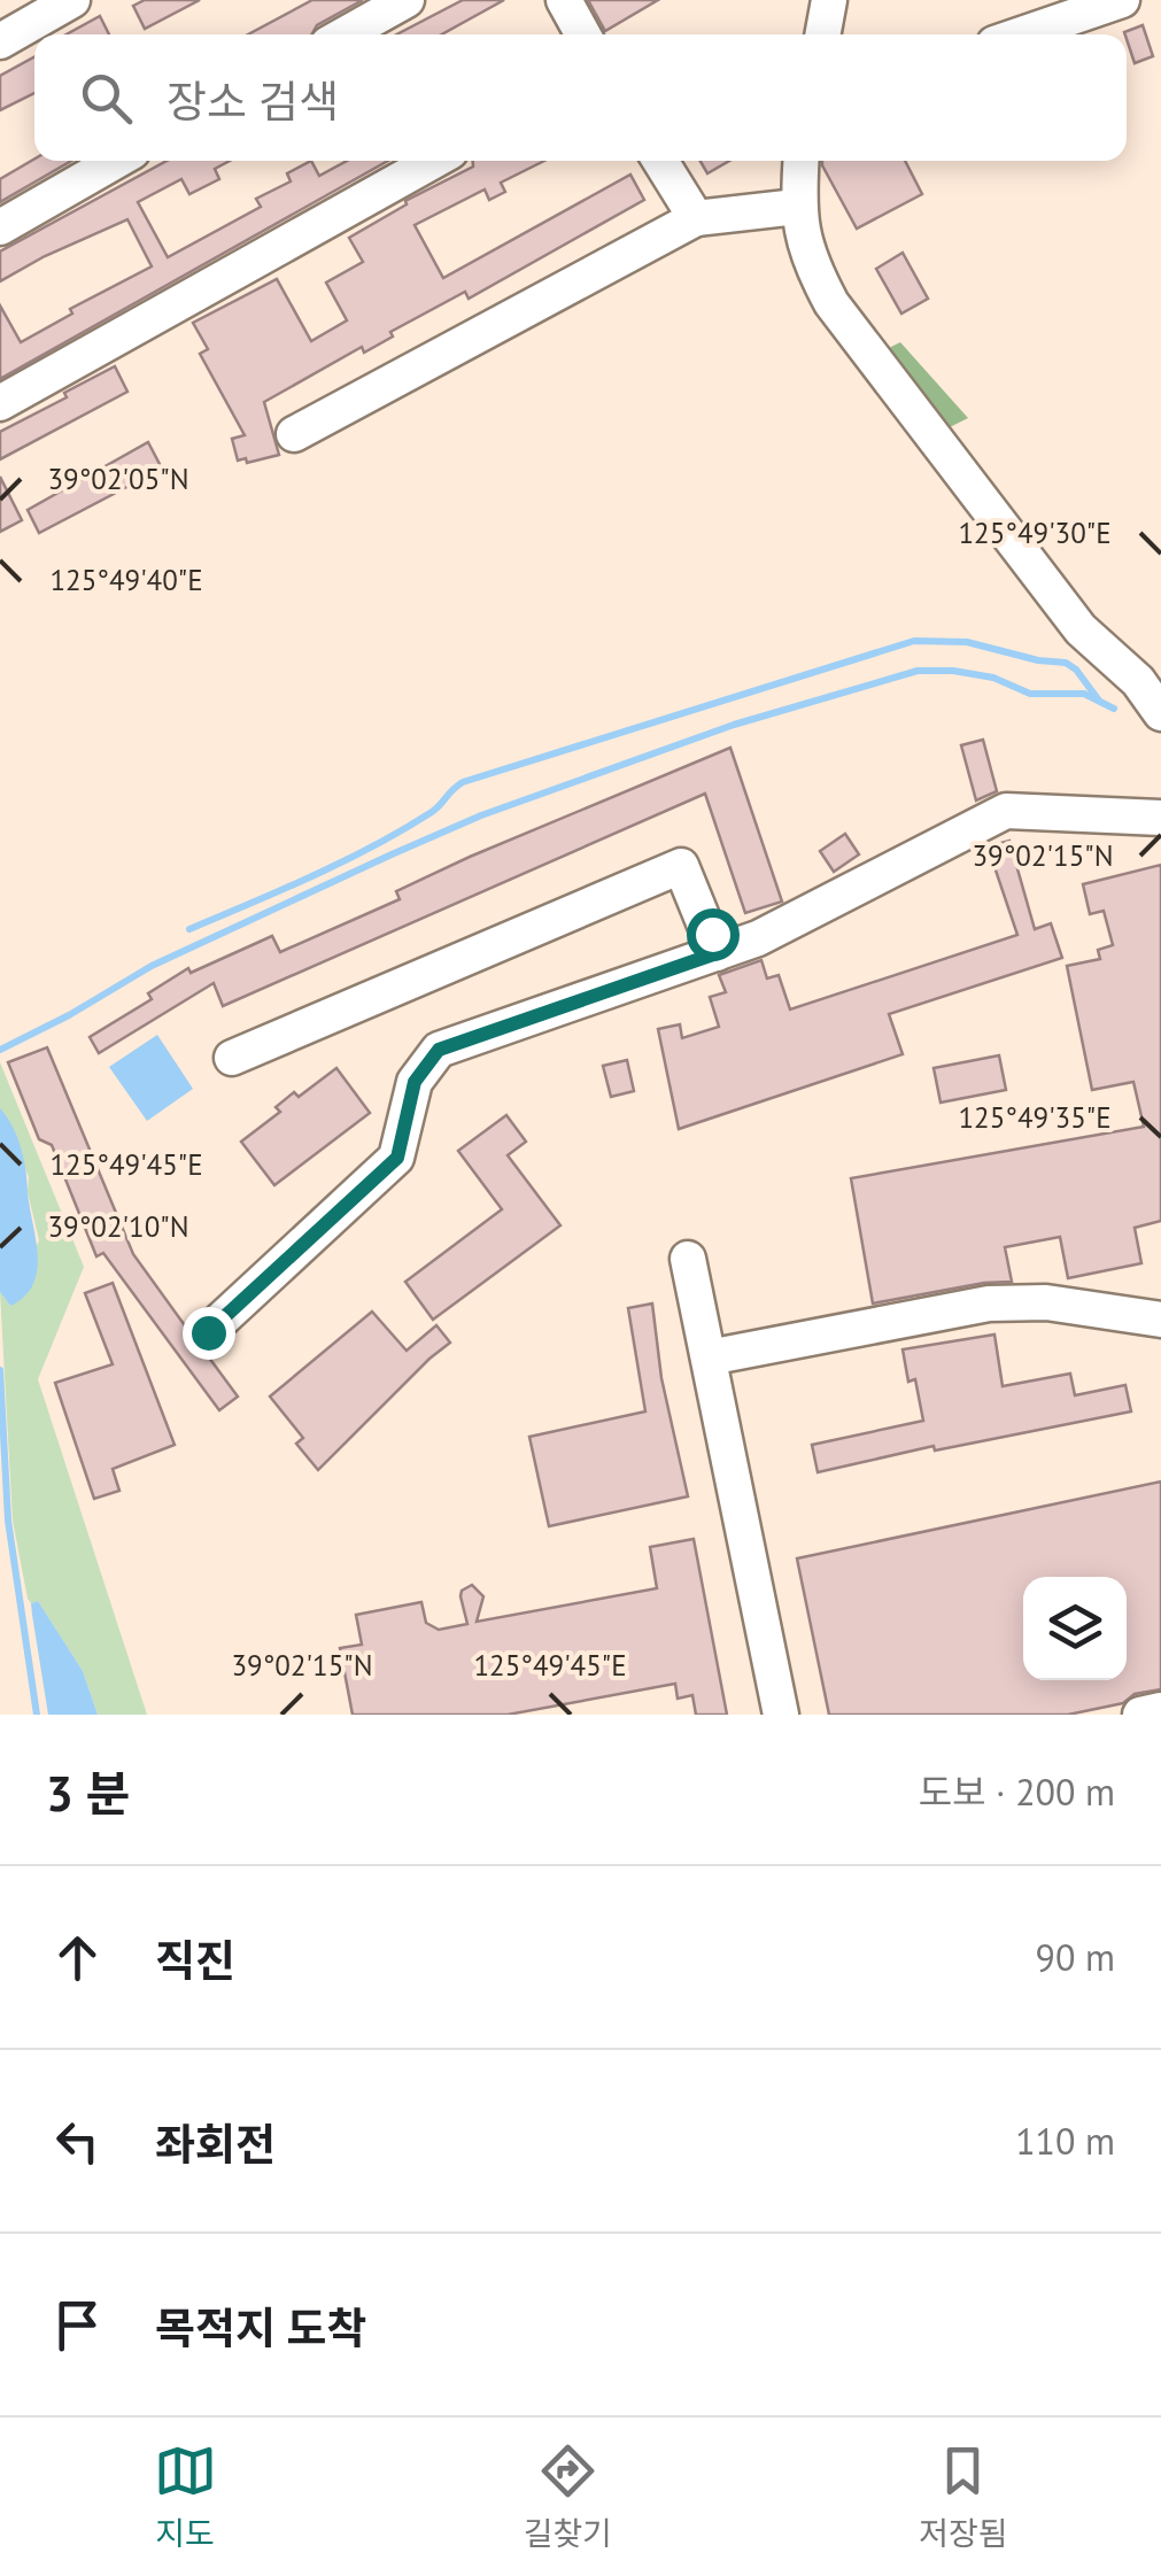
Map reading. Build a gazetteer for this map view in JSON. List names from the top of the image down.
{
  "page": {
    "search": "장소 검색",
    "heading": ["3 분", "도보 · 200 m"],
    "list": [
      ["직진", "90 m"],
      ["좌회전", "110 m"],
      "목적지 도착"
    ],
    "nav": ["지도", "길찾기", "저장됨"]
  },
  "coordinates": [
    "39°02'05\"N",
    "125°49'30\"E",
    "125°49'40\"E",
    "39°02'15\"N",
    "125°49'35\"E",
    "125°49'45\"E",
    "39°02'10\"N"
  ]
}
